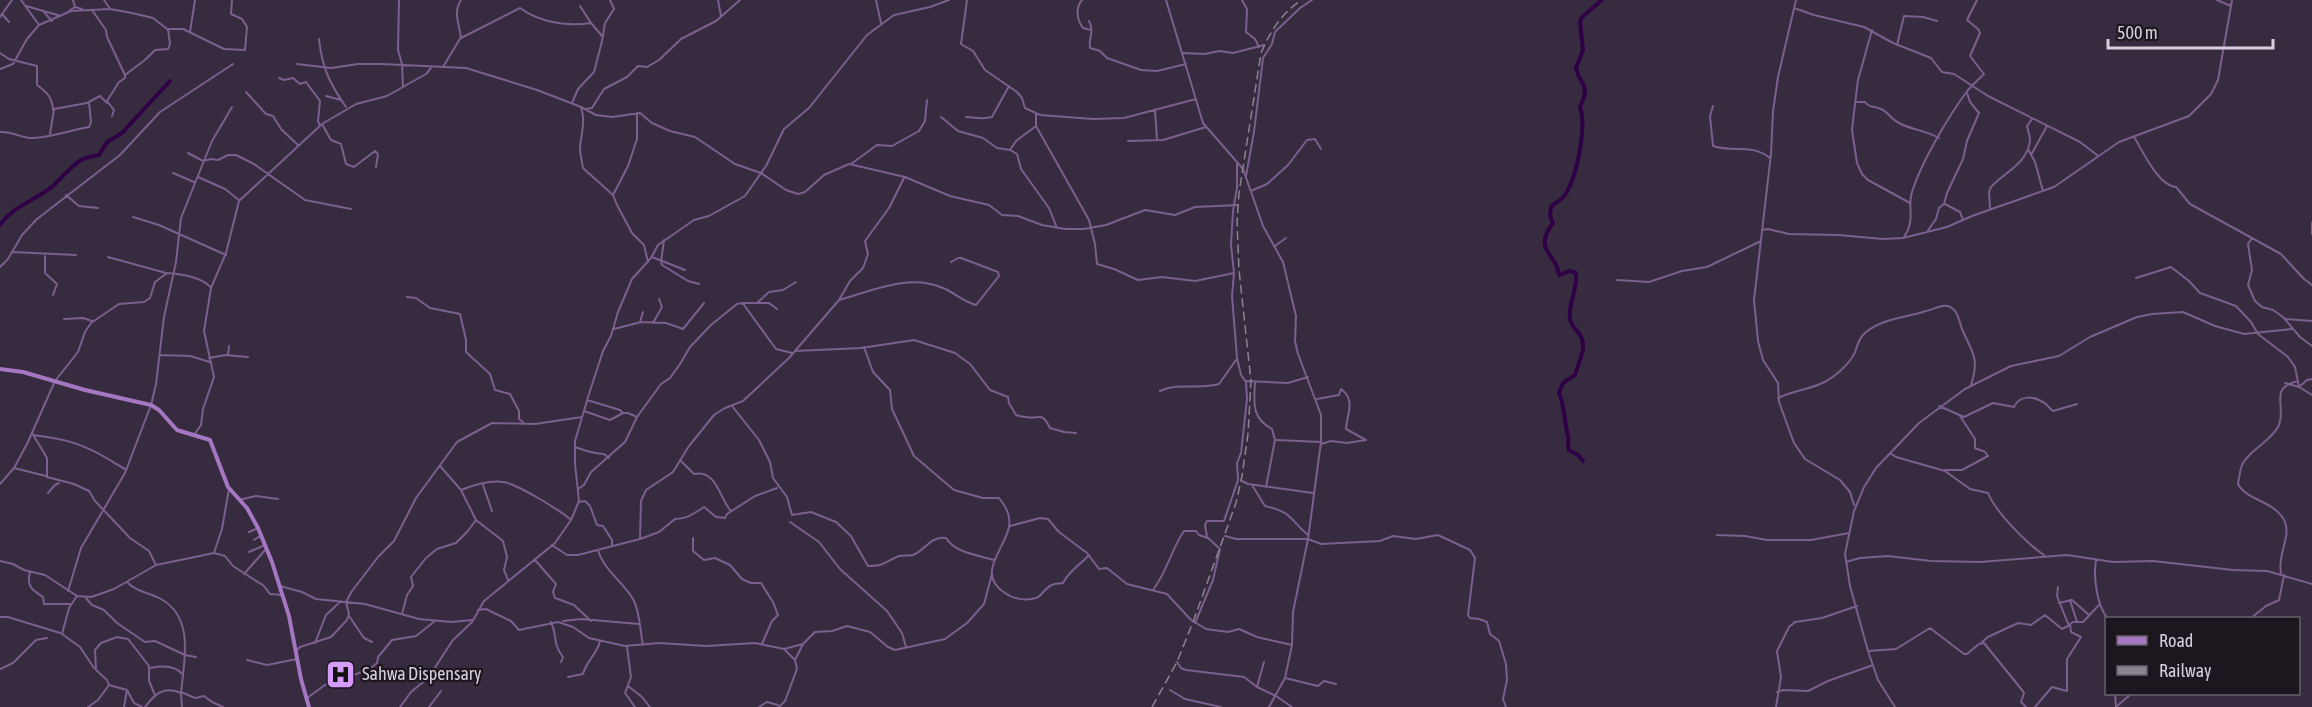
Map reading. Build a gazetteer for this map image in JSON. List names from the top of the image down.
{
  "places": {
    "hospital": ["Sahwa Dispensary"]
  },
  "legend": ["Road", "Railway"],
  "scale_bar": "500 m"
}
